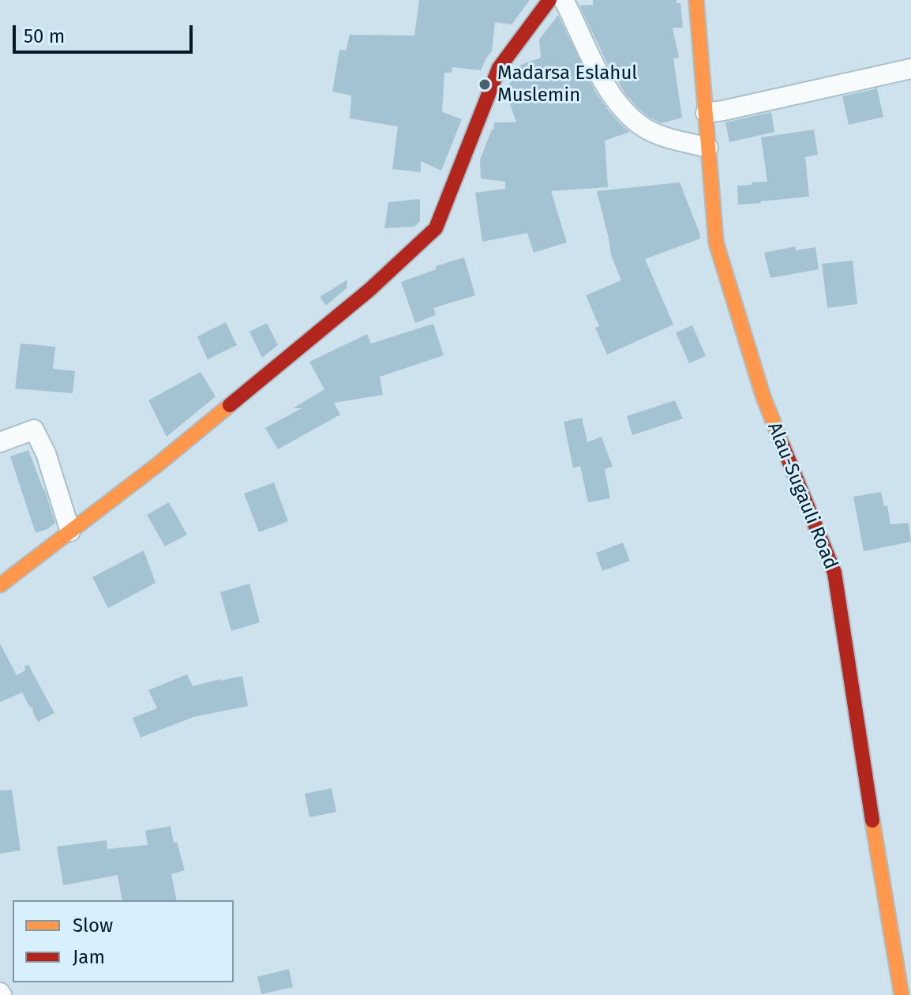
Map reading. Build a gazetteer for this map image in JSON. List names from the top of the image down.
{
  "streets": {
    "street": ["Alau-Sugauli Road"]
  },
  "places": ["Madarsa Eslahul Muslemin"],
  "legend": ["Slow", "Jam"],
  "scale_bar": "50 m"
}
